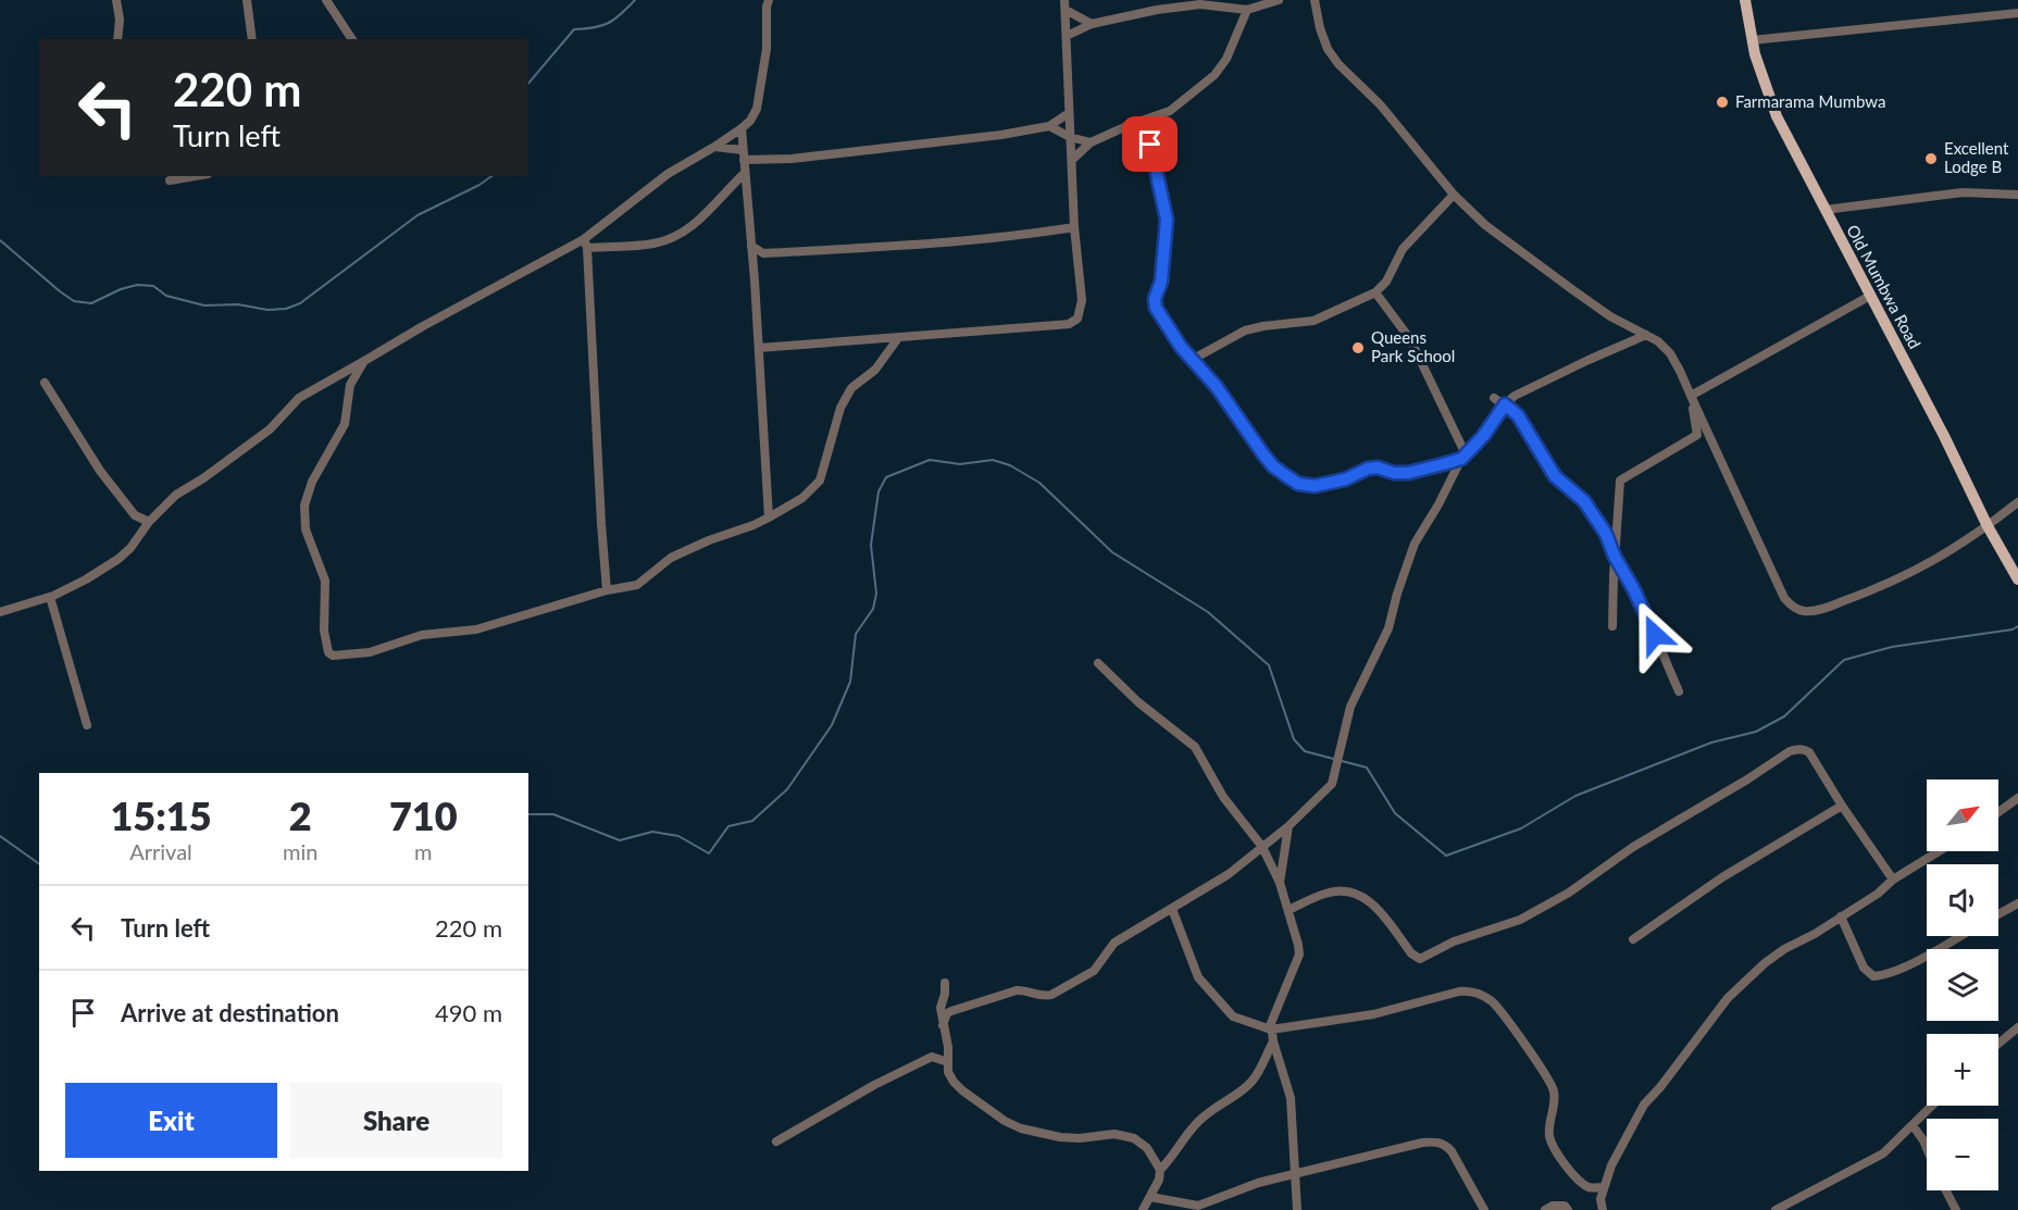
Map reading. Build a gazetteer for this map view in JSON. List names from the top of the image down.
{
  "streets": {
    "main road": ["Old Mumbwa Road"]
  },
  "places": ["Farmarama Mumbwa", "Excellent Lodge B", "Queens Park School"],
  "north": "top right",
  "page": {
    "turn": ["220 m", "Turn left"],
    "eta": [
      "15:15",
      "Arrival",
      "2",
      "min",
      "710",
      "m"
    ],
    "map_buttons": ["+", "−"],
    "list": [
      {
        "name": "Turn left",
        "value": "220 m"
      },
      {
        "name": "Arrive at destination",
        "value": "490 m"
      }
    ],
    "buttons": ["Exit", "Share"]
  }
}
